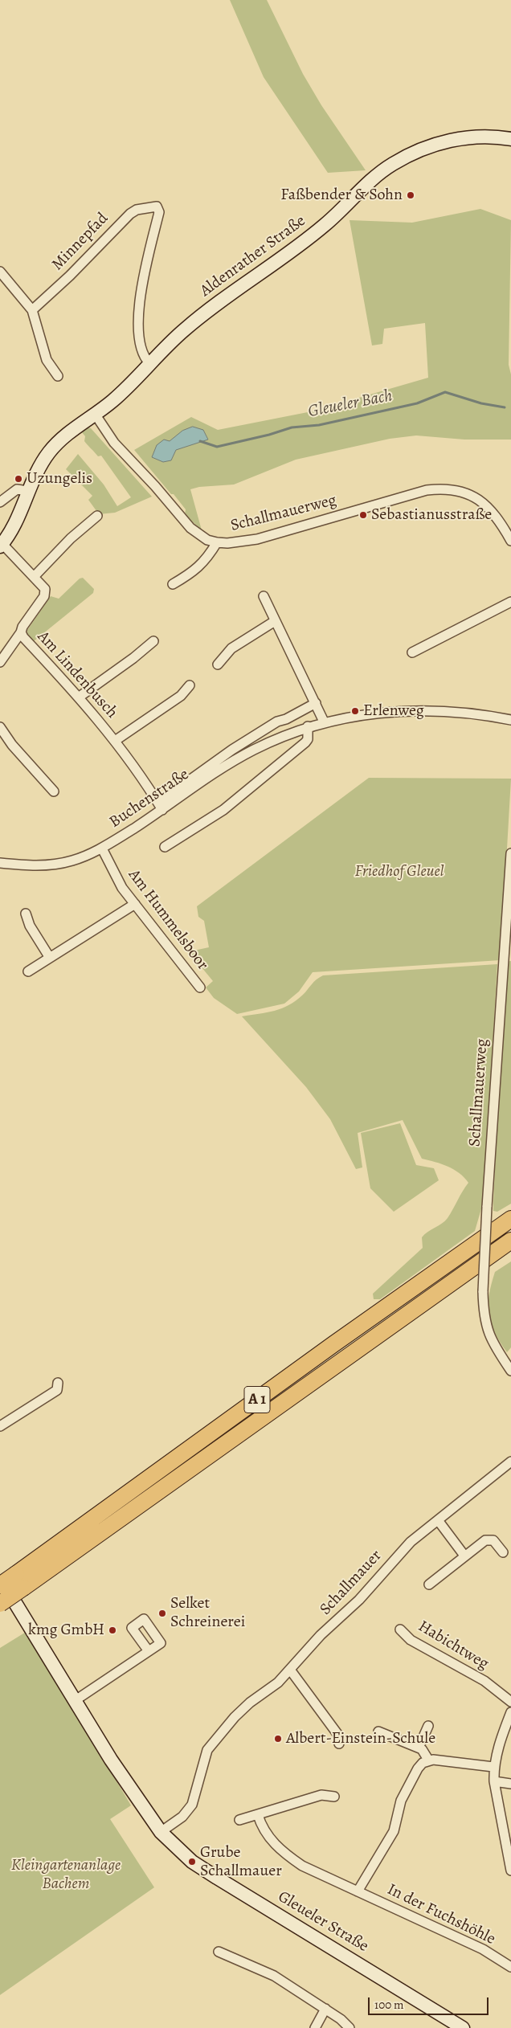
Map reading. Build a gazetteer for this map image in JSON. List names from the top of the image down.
{
  "streets": {
    "highway": ["A 1"],
    "street": [
      "Minnepfad",
      "Aldenrather Straße",
      "Schallmauerweg",
      "Am Lindenbusch",
      "Buchenstraße",
      "Am Hummelsboor",
      "Schallmauer",
      "Habichtweg",
      "In der Fuchshöhle",
      "Gleueler Straße"
    ]
  },
  "crossings": [
    ["Minnepfad", "Aldenrather Straße"],
    ["Aldenrather Straße", "Schallmauerweg"],
    ["Aldenrather Straße", "Am Lindenbusch"],
    ["Am Lindenbusch", "Buchenstraße"],
    ["Buchenstraße", "Am Hummelsboor"],
    ["Schallmauer", "Gleueler Straße"]
  ],
  "water": ["Gleueler Bach"],
  "parks": ["Friedhof Gleuel", "Kleingartenanlage Bachem"],
  "places": [
    "Faßbender & Sohn",
    "Uzungelis",
    "Sebastianusstraße",
    "Erlenweg",
    "Selket Schreinerei",
    "kmg GmbH",
    "Albert-Einstein-Schule",
    "Grube Schallmauer"
  ],
  "scale_bar": "100 m"
}
